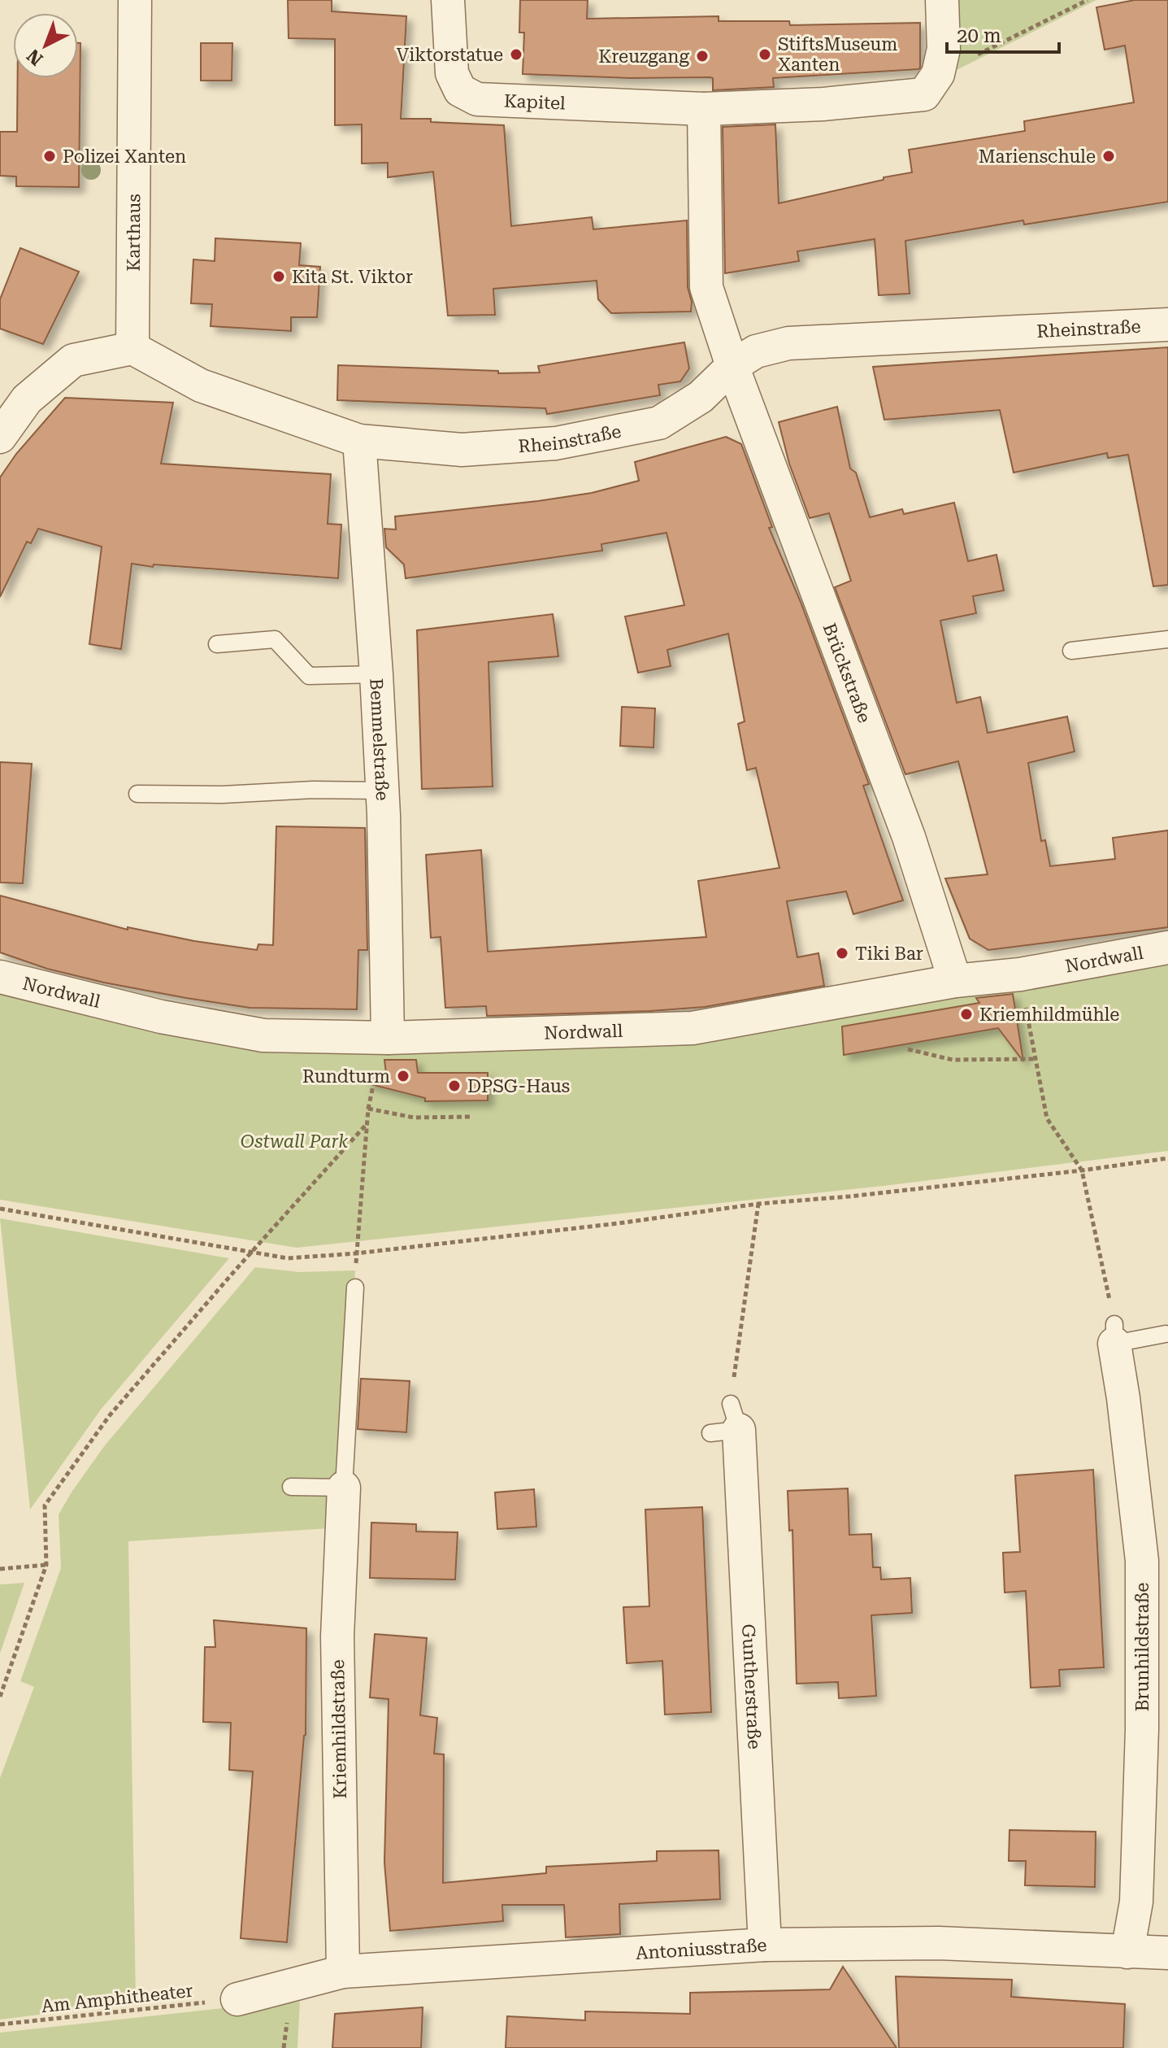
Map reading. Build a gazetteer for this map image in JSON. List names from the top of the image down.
{
  "streets": {
    "street": [
      "Kapitel",
      "Karthaus",
      "Rheinstraße",
      "Brückstraße",
      "Bemmelstraße",
      "Nordwall",
      "Brunhildstraße",
      "Guntherstraße",
      "Kriemhildstraße",
      "Antoniusstraße"
    ],
    "path": ["Am Amphitheater"]
  },
  "crossings": [
    ["Karthaus", "Rheinstraße"],
    ["Rheinstraße", "Brückstraße"],
    ["Rheinstraße", "Bemmelstraße"],
    ["Brückstraße", "Nordwall"],
    ["Bemmelstraße", "Nordwall"],
    ["Brunhildstraße", "Antoniusstraße"],
    ["Guntherstraße", "Antoniusstraße"],
    ["Kriemhildstraße", "Antoniusstraße"],
    ["Antoniusstraße", "Am Amphitheater"]
  ],
  "parks": ["Ostwall Park"],
  "places": [
    "Viktorstatue",
    "StiftsMuseum Xanten",
    "Kreuzgang",
    "Polizei Xanten",
    "Marienschule",
    "Kita St. Viktor",
    "Tiki Bar",
    "Kriemhildmühle",
    "Rundturm",
    "DPSG-Haus"
  ],
  "scale_bar": "20 m",
  "north": "bottom left"
}
